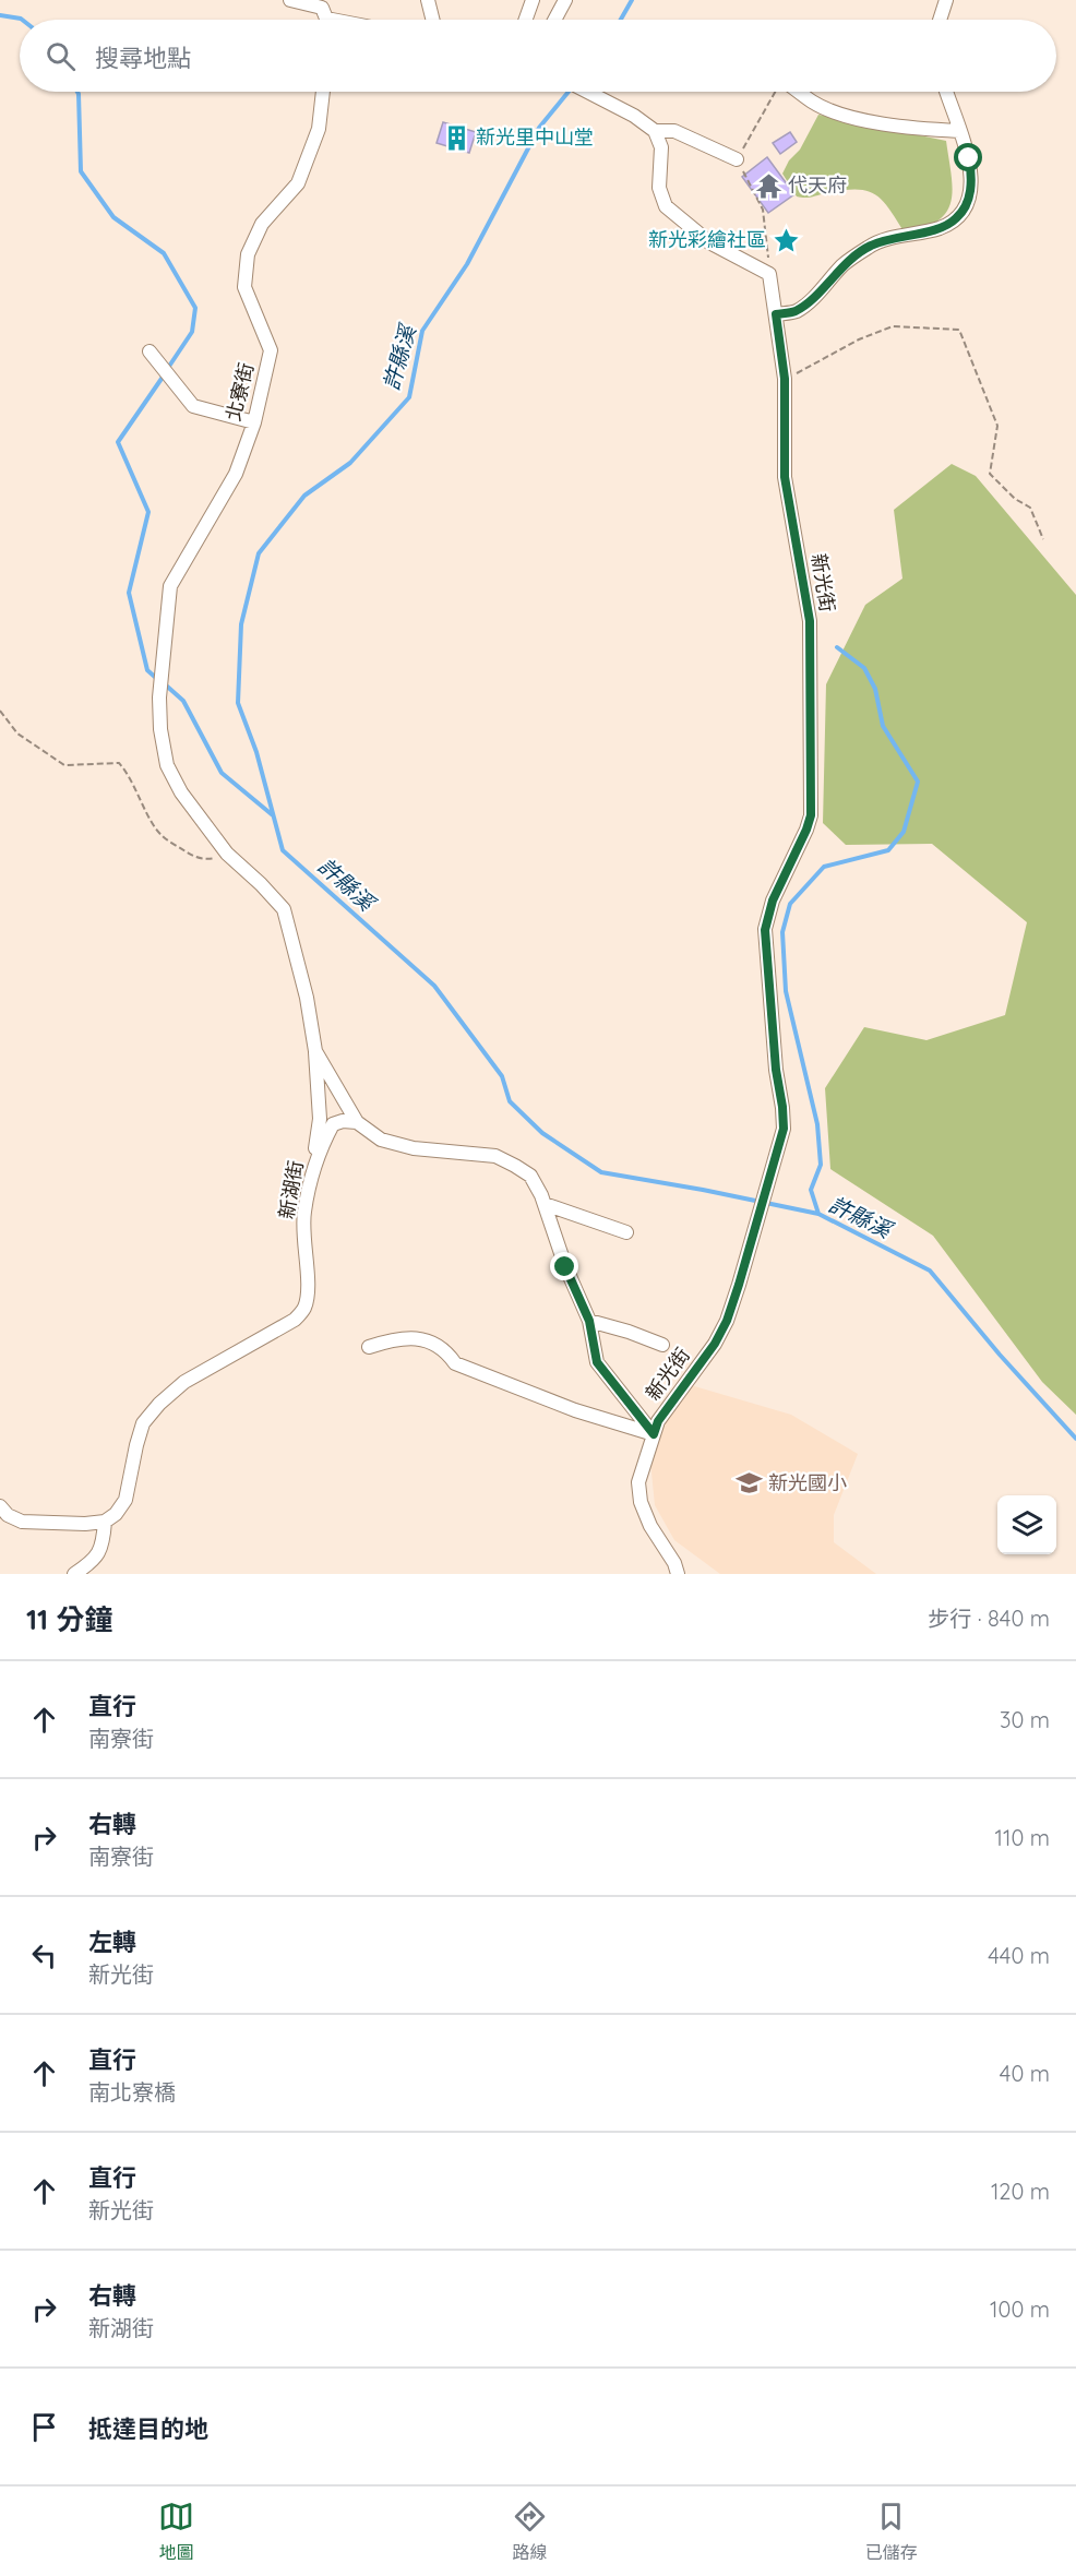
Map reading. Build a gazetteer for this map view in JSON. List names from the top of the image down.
{
  "streets": {
    "street": ["北寮街", "新光街", "新湖街"]
  },
  "crossings": [
    ["北寮街", "新湖街"]
  ],
  "water": ["許縣溪"],
  "places": {
    "building": ["新光里中山堂"],
    "temple": ["代天府"],
    "place": ["新光彩繪社區"],
    "school or university": ["新光國小"]
  },
  "page": {
    "search": "搜尋地點",
    "heading": ["11 分鐘", "步行 · 840 m"],
    "list": [
      ["直行", "南寮街", "30 m"],
      ["右轉", "南寮街", "110 m"],
      ["左轉", "新光街", "440 m"],
      ["直行", "南北寮橋", "40 m"],
      ["直行", "新光街", "120 m"],
      ["右轉", "新湖街", "100 m"],
      "抵達目的地"
    ],
    "nav": ["地圖", "路線", "已儲存"]
  }
}
